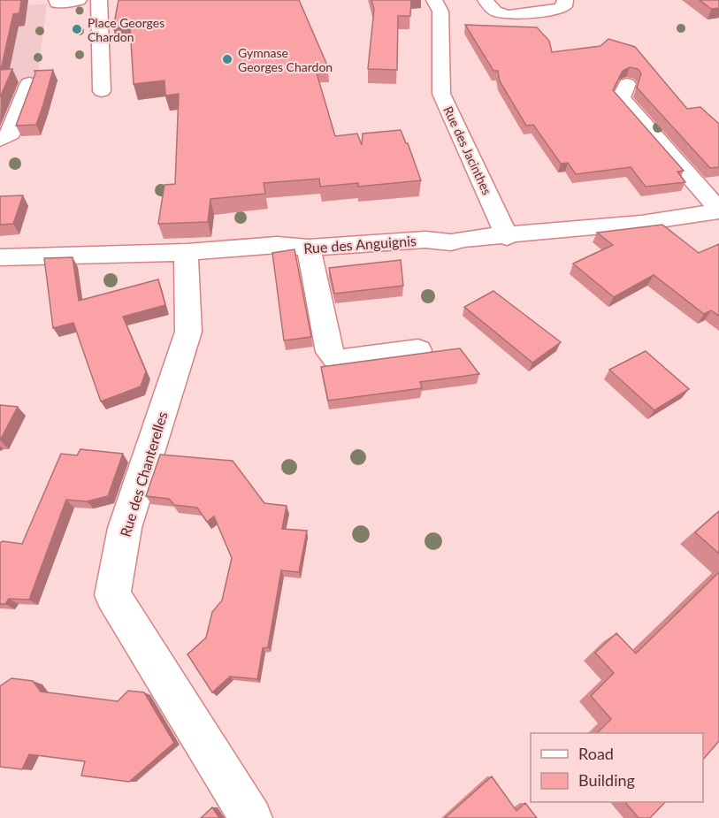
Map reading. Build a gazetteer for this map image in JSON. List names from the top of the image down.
{
  "streets": {
    "street": ["Rue des Jacinthes", "Rue des Anguignis", "Rue des Chanterelles"]
  },
  "crossings": [
    ["Rue des Jacinthes", "Rue des Anguignis"],
    ["Rue des Anguignis", "Rue des Chanterelles"]
  ],
  "places": ["Place Georges Chardon", "Gymnase Georges Chardon"],
  "legend": ["Road", "Building"]
}
